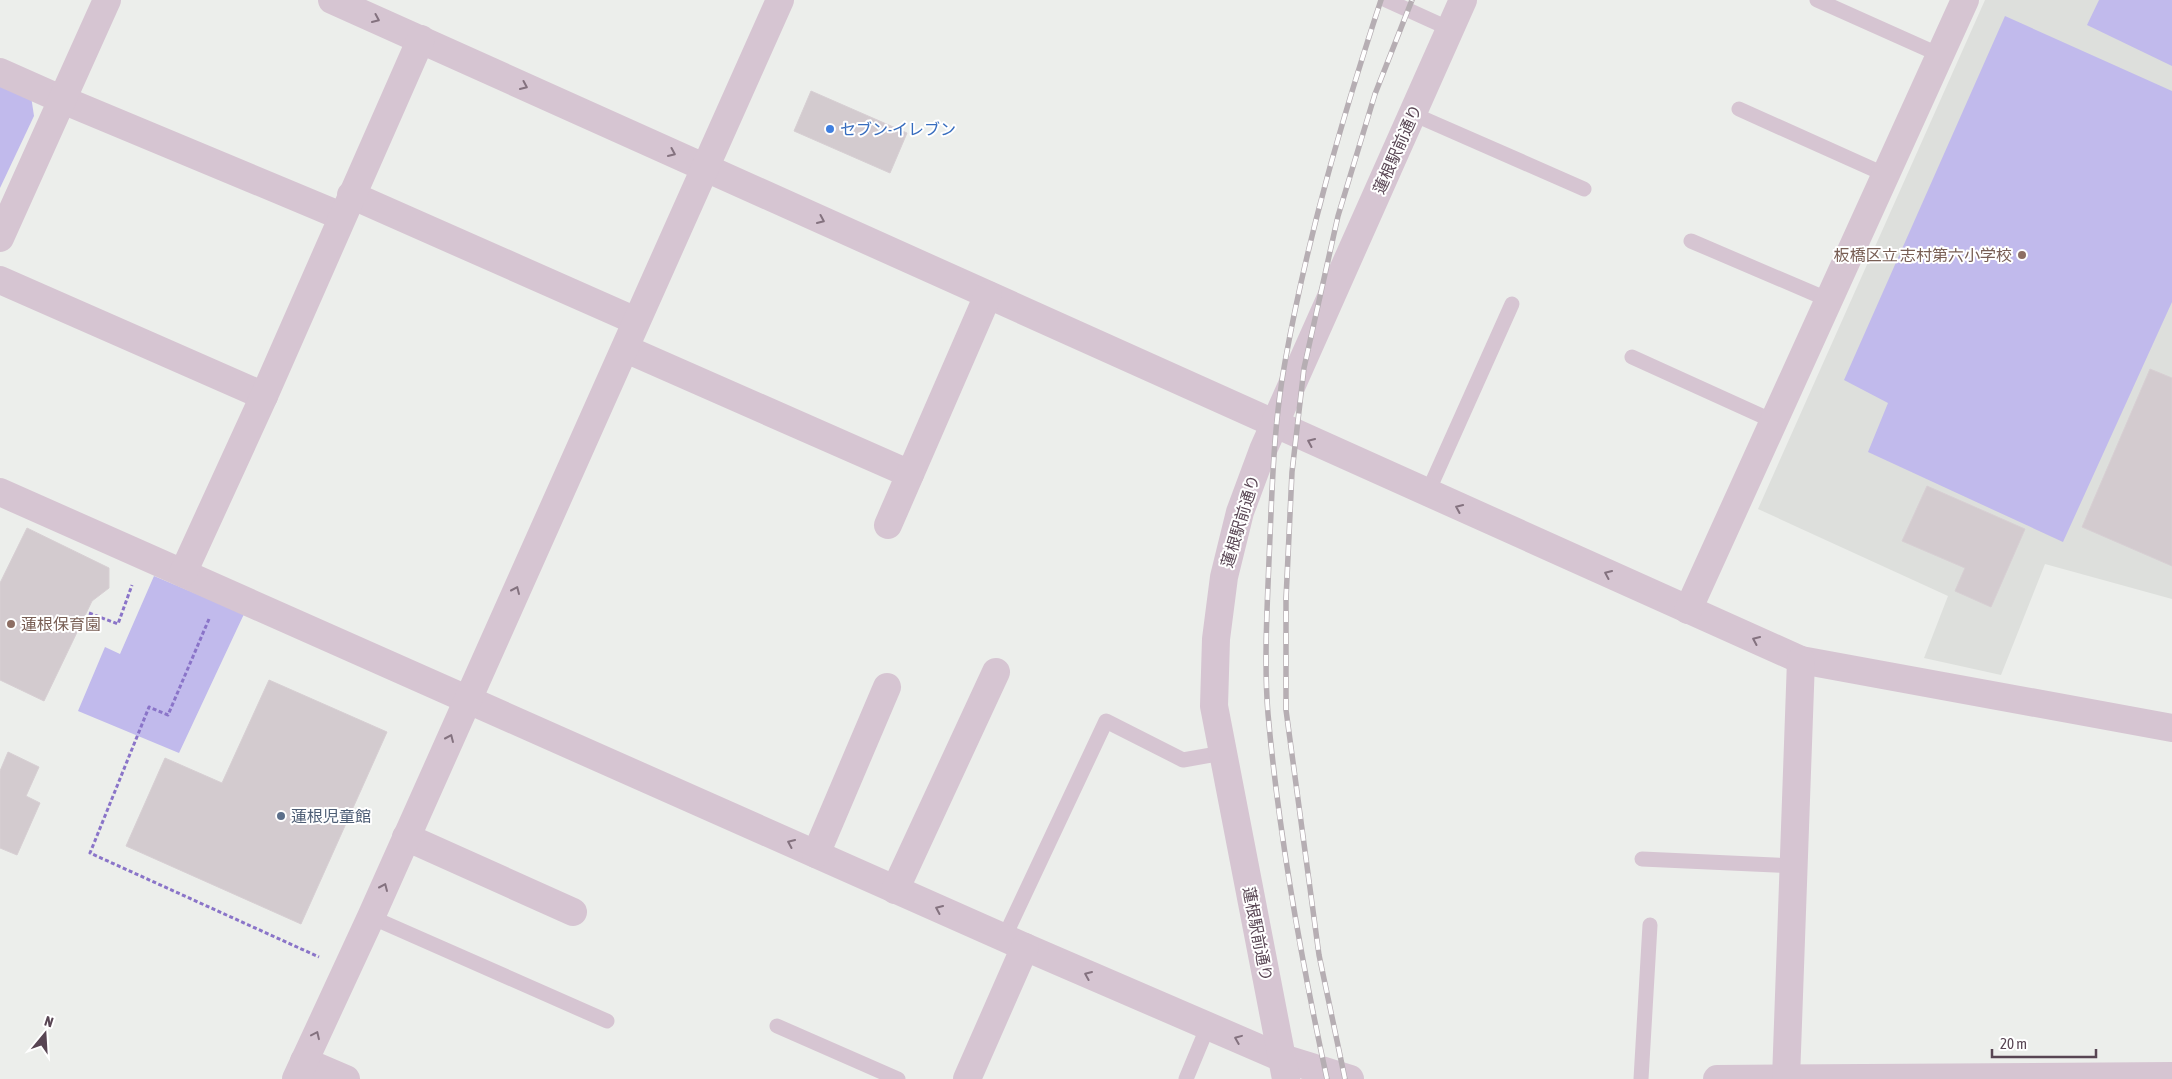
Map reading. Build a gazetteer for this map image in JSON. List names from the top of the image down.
{
  "streets": {
    "street": ["蓮根駅前通り"]
  },
  "places": [
    "セブン-イレブン",
    "板橋区立 志村第六小学校",
    "蓮根保育園",
    "蓮根児童館"
  ],
  "scale_bar": "20 m",
  "north": "top"
}
